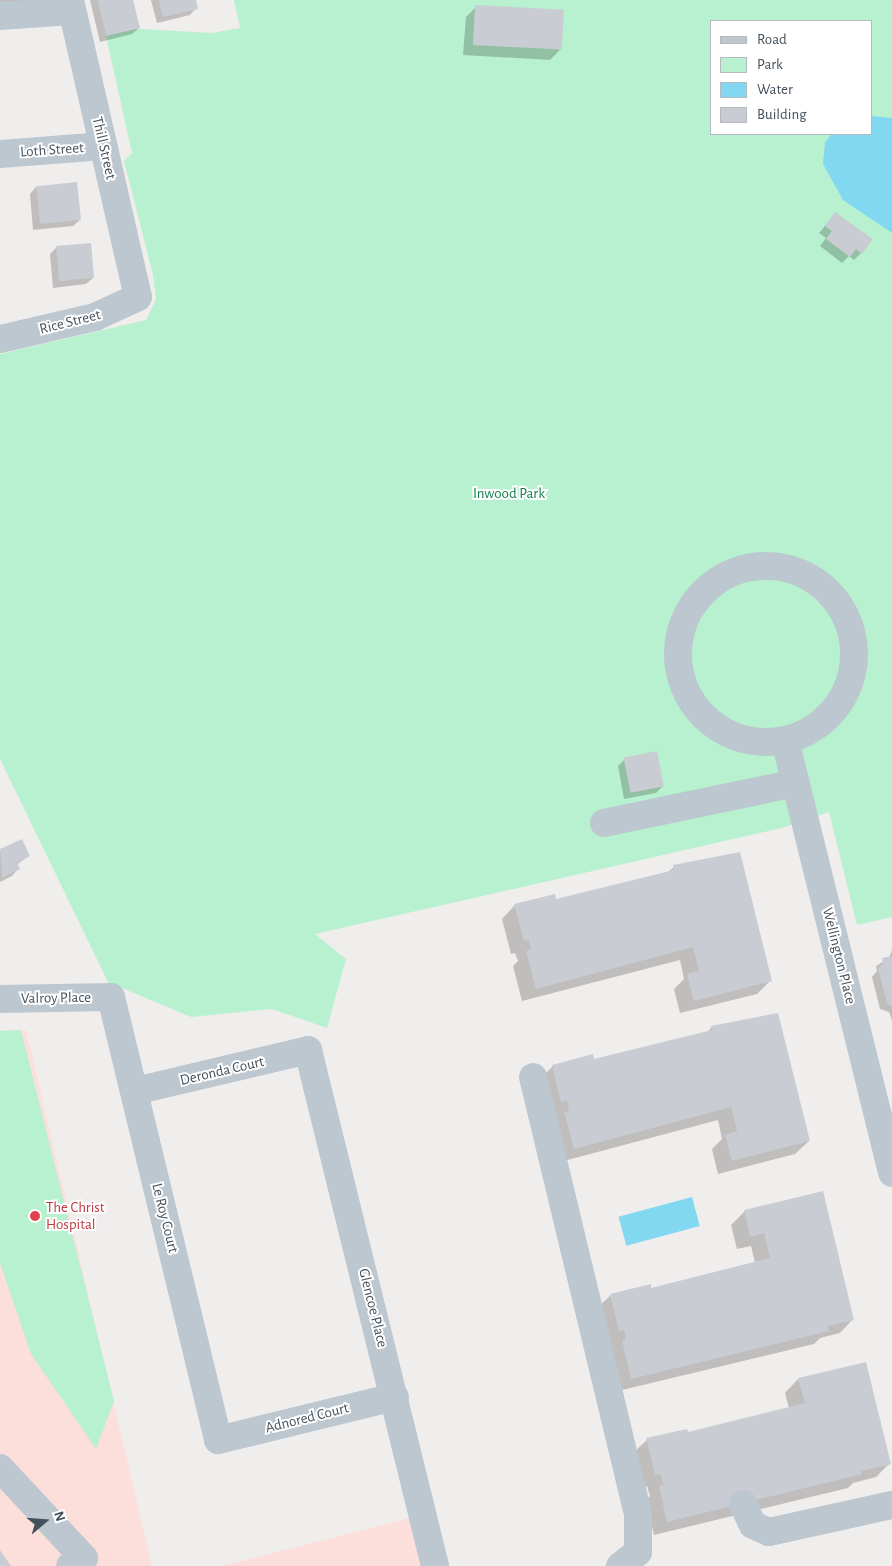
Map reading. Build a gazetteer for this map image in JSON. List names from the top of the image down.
{
  "streets": {
    "street": [
      "Thill Street",
      "Loth Street",
      "Rice Street",
      "Wellington Place",
      "Valroy Place",
      "Deronda Court",
      "Le Roy Court",
      "Glencoe Place",
      "Adnored Court"
    ]
  },
  "crossings": [
    ["Thill Street", "Loth Street"],
    ["Thill Street", "Rice Street"],
    ["Valroy Place", "Le Roy Court"],
    ["Deronda Court", "Le Roy Court"],
    ["Deronda Court", "Glencoe Place"],
    ["Le Roy Court", "Adnored Court"],
    ["Glencoe Place", "Adnored Court"]
  ],
  "parks": ["Inwood Park"],
  "places": ["The Christ Hospital"],
  "legend": [
    "Road",
    "Park",
    "Water",
    "Building"
  ],
  "north": "right"
}
